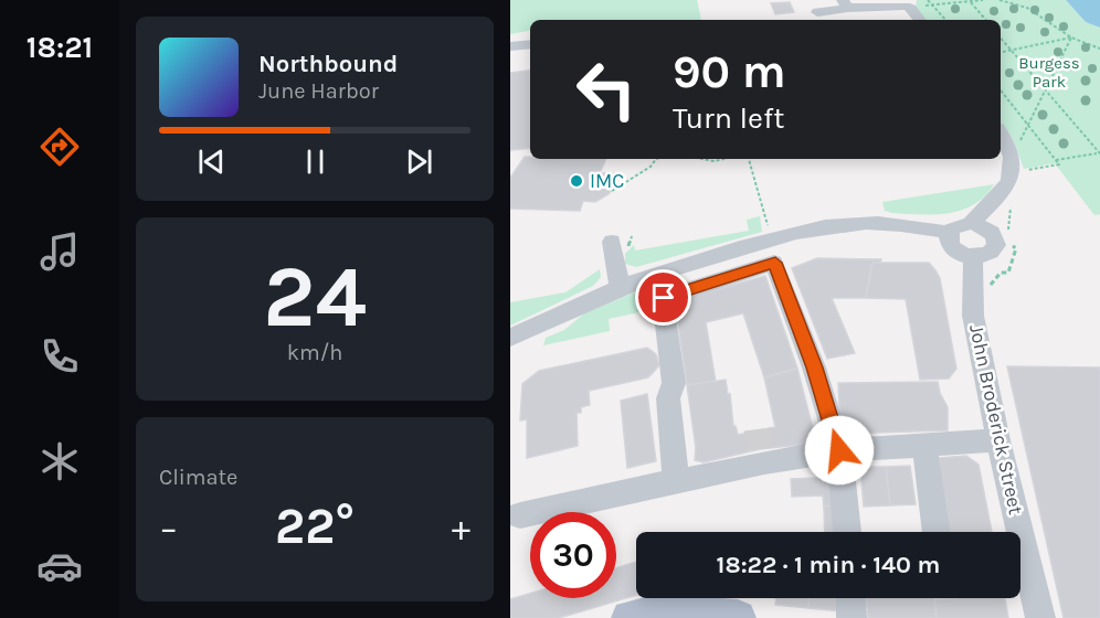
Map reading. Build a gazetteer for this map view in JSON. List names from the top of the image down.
{
  "streets": {
    "street": ["John Broderick Street"]
  },
  "parks": ["Burgess Park"],
  "places": ["IMC"],
  "page": {
    "tabs": "18:21",
    "turn": ["90 m", "Turn left"],
    "song": ["Northbound", "June Harbor"],
    "tile": [
      ["24", "km/h"],
      "Climate"
    ],
    "heat": ["−", "22°", "+"],
    "limit": "30",
    "trip": "18:22 · 1 min · 140 m"
  }
}
